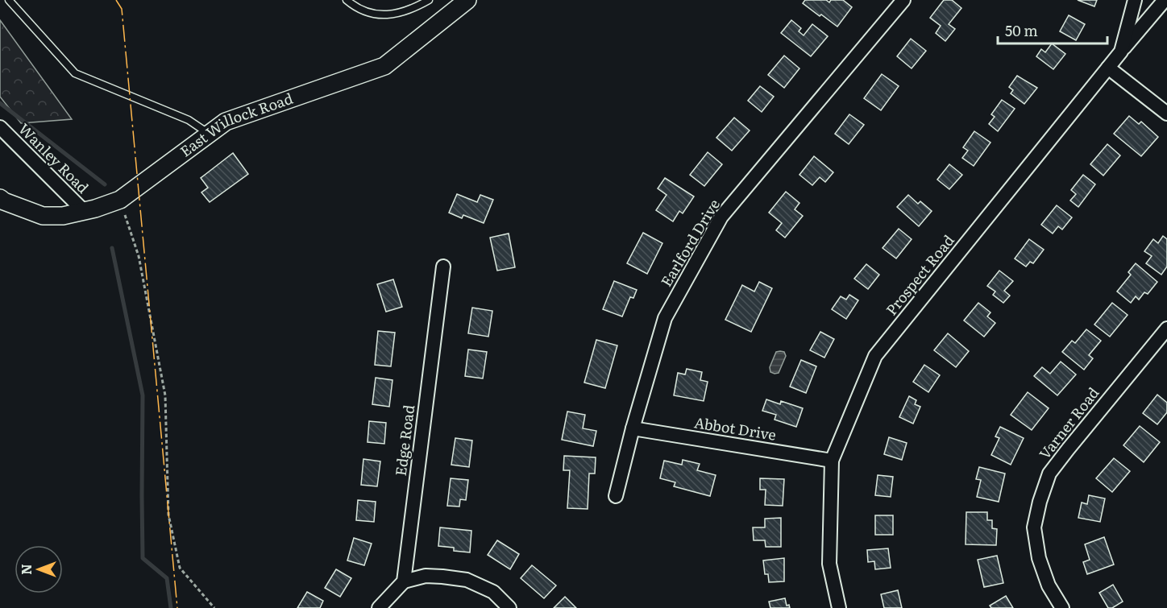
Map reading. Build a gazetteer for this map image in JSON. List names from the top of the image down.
{
  "streets": {
    "street": [
      "East Willock Road",
      "Wanley Road",
      "Earlford Drive",
      "Prospect Road",
      "Varner Road",
      "Abbot Drive",
      "Edge Road"
    ]
  },
  "crossings": [
    ["East Willock Road", "Wanley Road"],
    ["Earlford Drive", "Abbot Drive"],
    ["Prospect Road", "Abbot Drive"]
  ],
  "scale_bar": "50 m",
  "north": "left"
}
